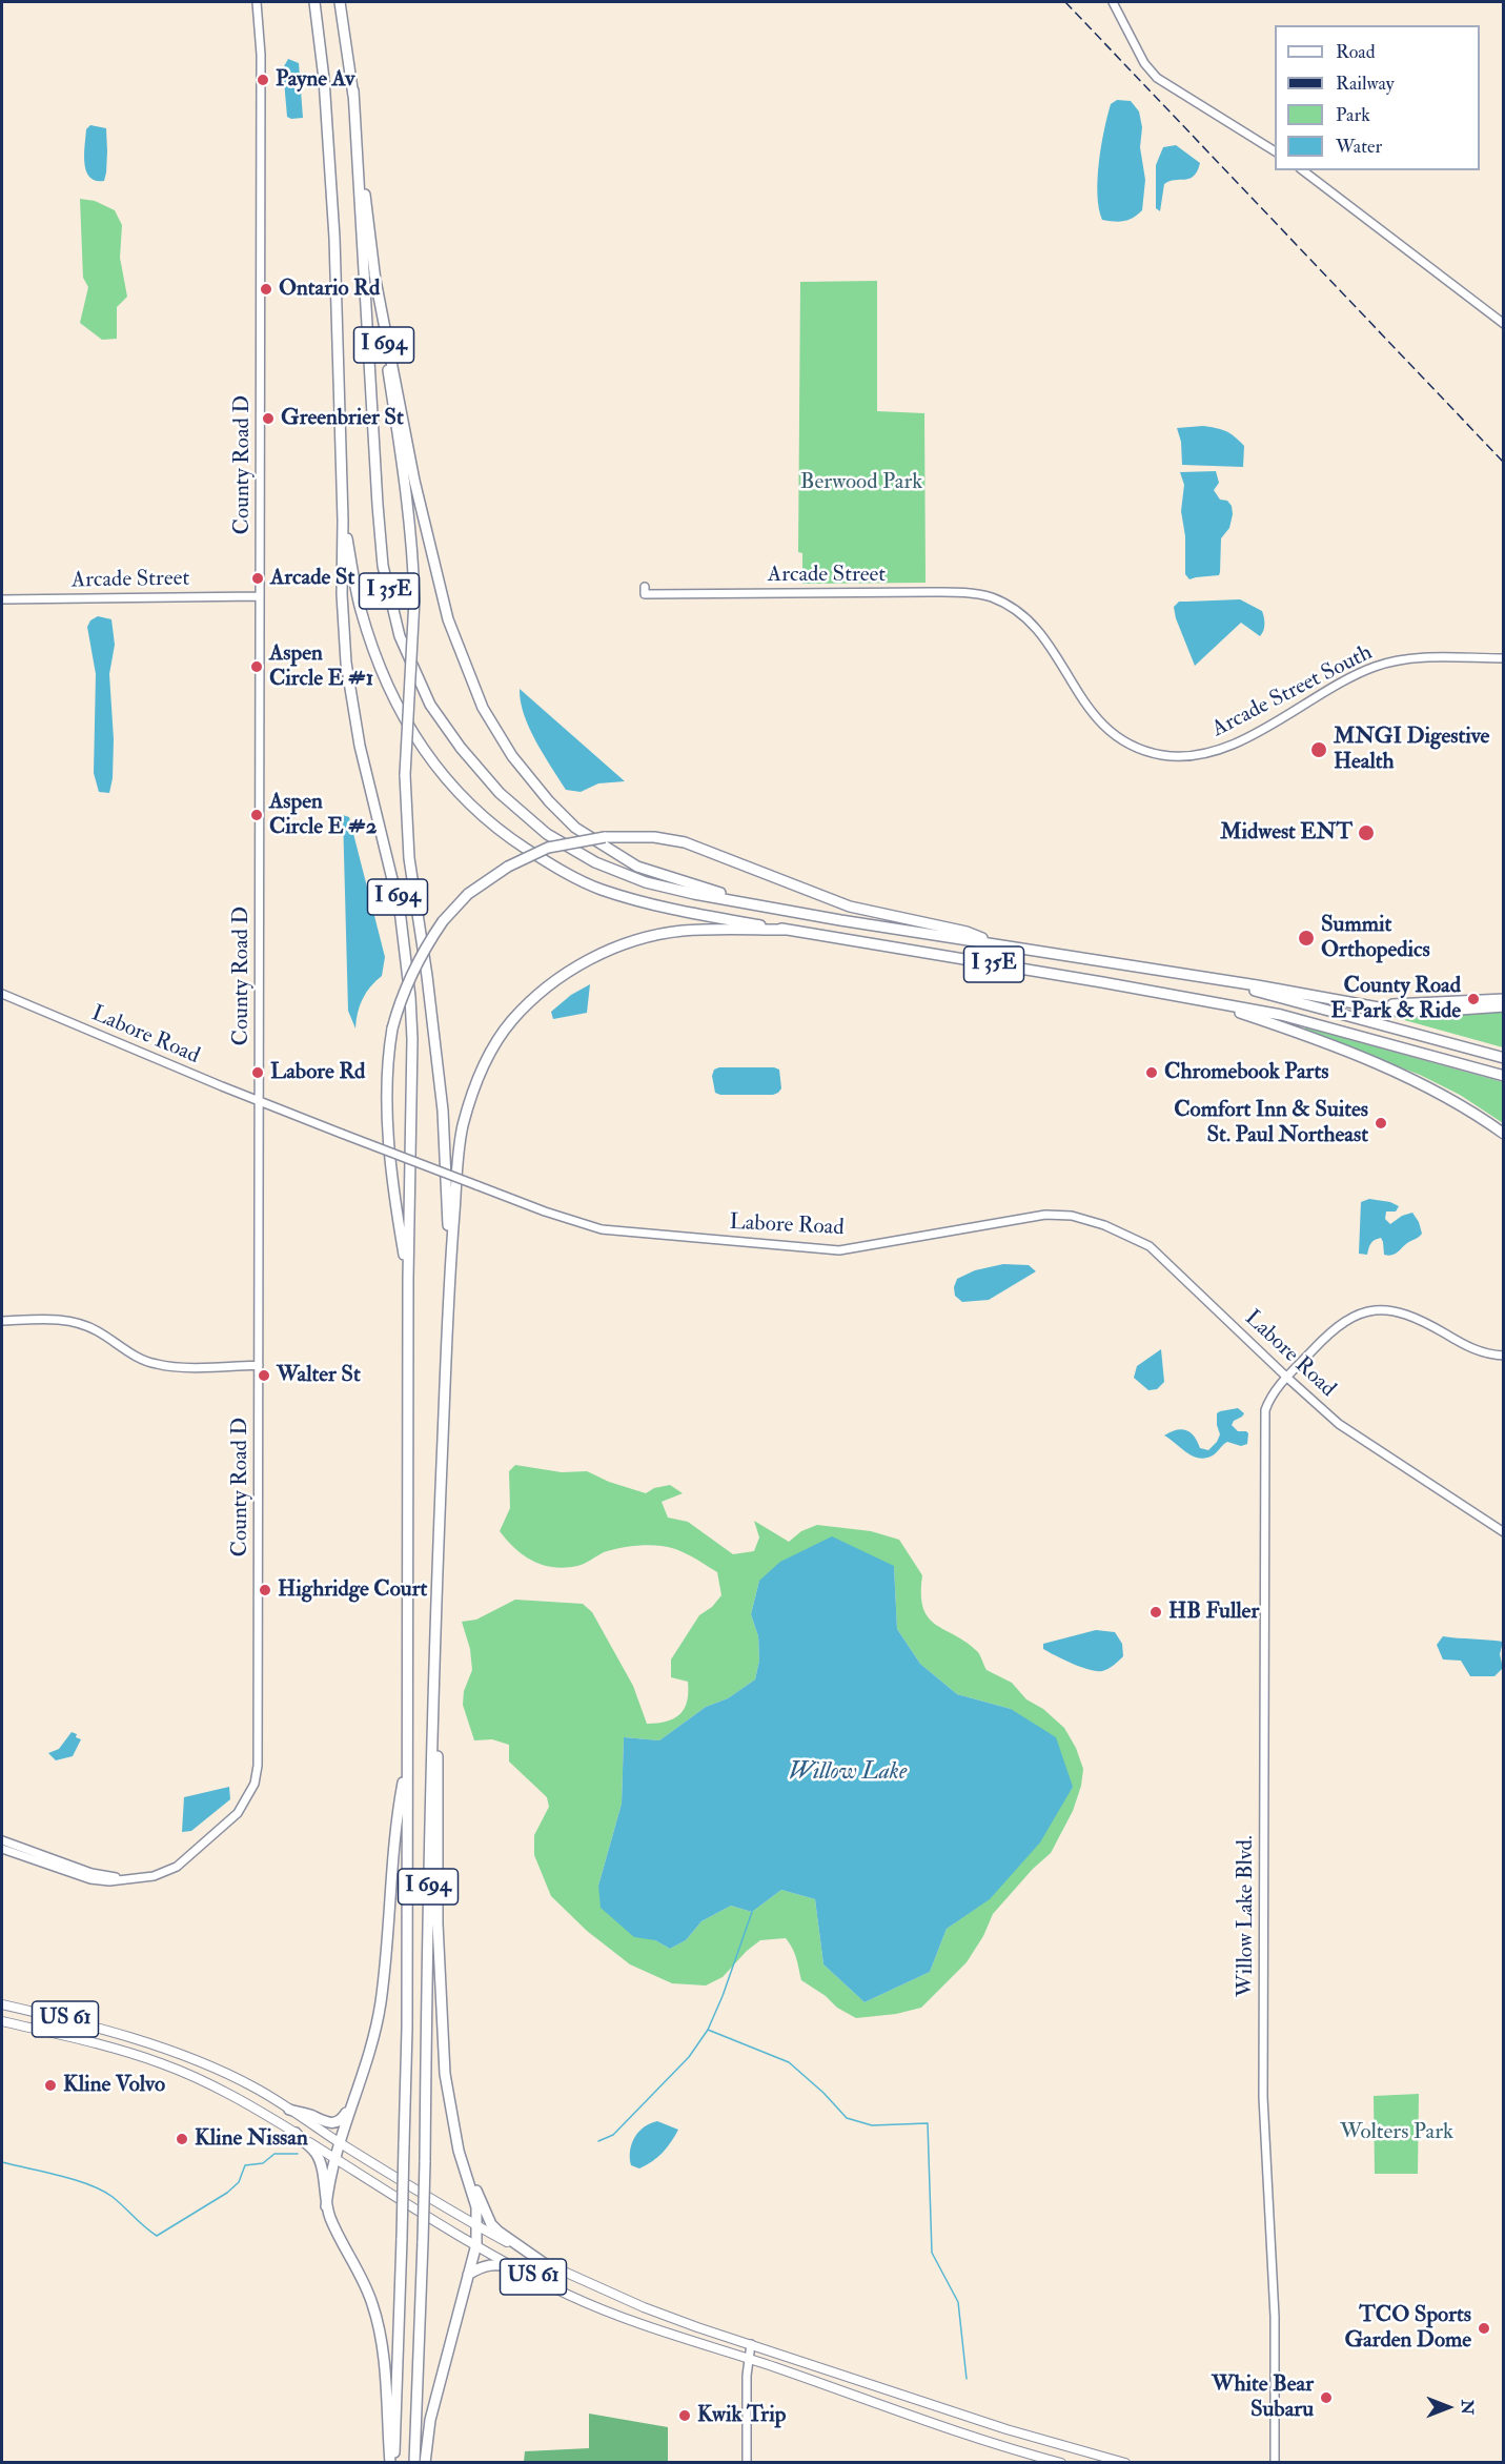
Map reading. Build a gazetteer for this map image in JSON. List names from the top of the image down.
{
  "streets": {
    "highway": ["I 694", "I 35E"],
    "main road": ["US 61"],
    "street": [
      "County Road D",
      "Arcade Street",
      "Arcade Street South",
      "Labore Road",
      "Willow Lake Blvd."
    ]
  },
  "crossings": [
    ["I 694", "I 35E"],
    ["County Road D", "Arcade Street"],
    ["County Road D", "Labore Road"],
    ["Arcade Street", "Arcade Street South"],
    ["Labore Road", "Willow Lake Blvd."]
  ],
  "water": ["Willow Lake"],
  "parks": ["Berwood Park", "Wolters Park"],
  "places": [
    "Payne Av",
    "Ontario Rd",
    "Greenbrier St",
    "Arcade St",
    "Aspen Circle E #1",
    "MNGI Digestive Health",
    "Aspen Circle E #2",
    "Midwest ENT",
    "Summit Orthopedics",
    "County Road E Park & Ride",
    "Labore Rd",
    "Chromebook Parts",
    "Comfort Inn & Suites St. Paul Northeast",
    "Walter St",
    "Highridge Court",
    "HB Fuller",
    "Kline Volvo",
    "Kline Nissan",
    "TCO Sports Garden Dome",
    "White Bear Subaru",
    "Kwik Trip"
  ],
  "legend": [
    "Road",
    "Railway",
    "Park",
    "Water"
  ],
  "north": "right"
}
